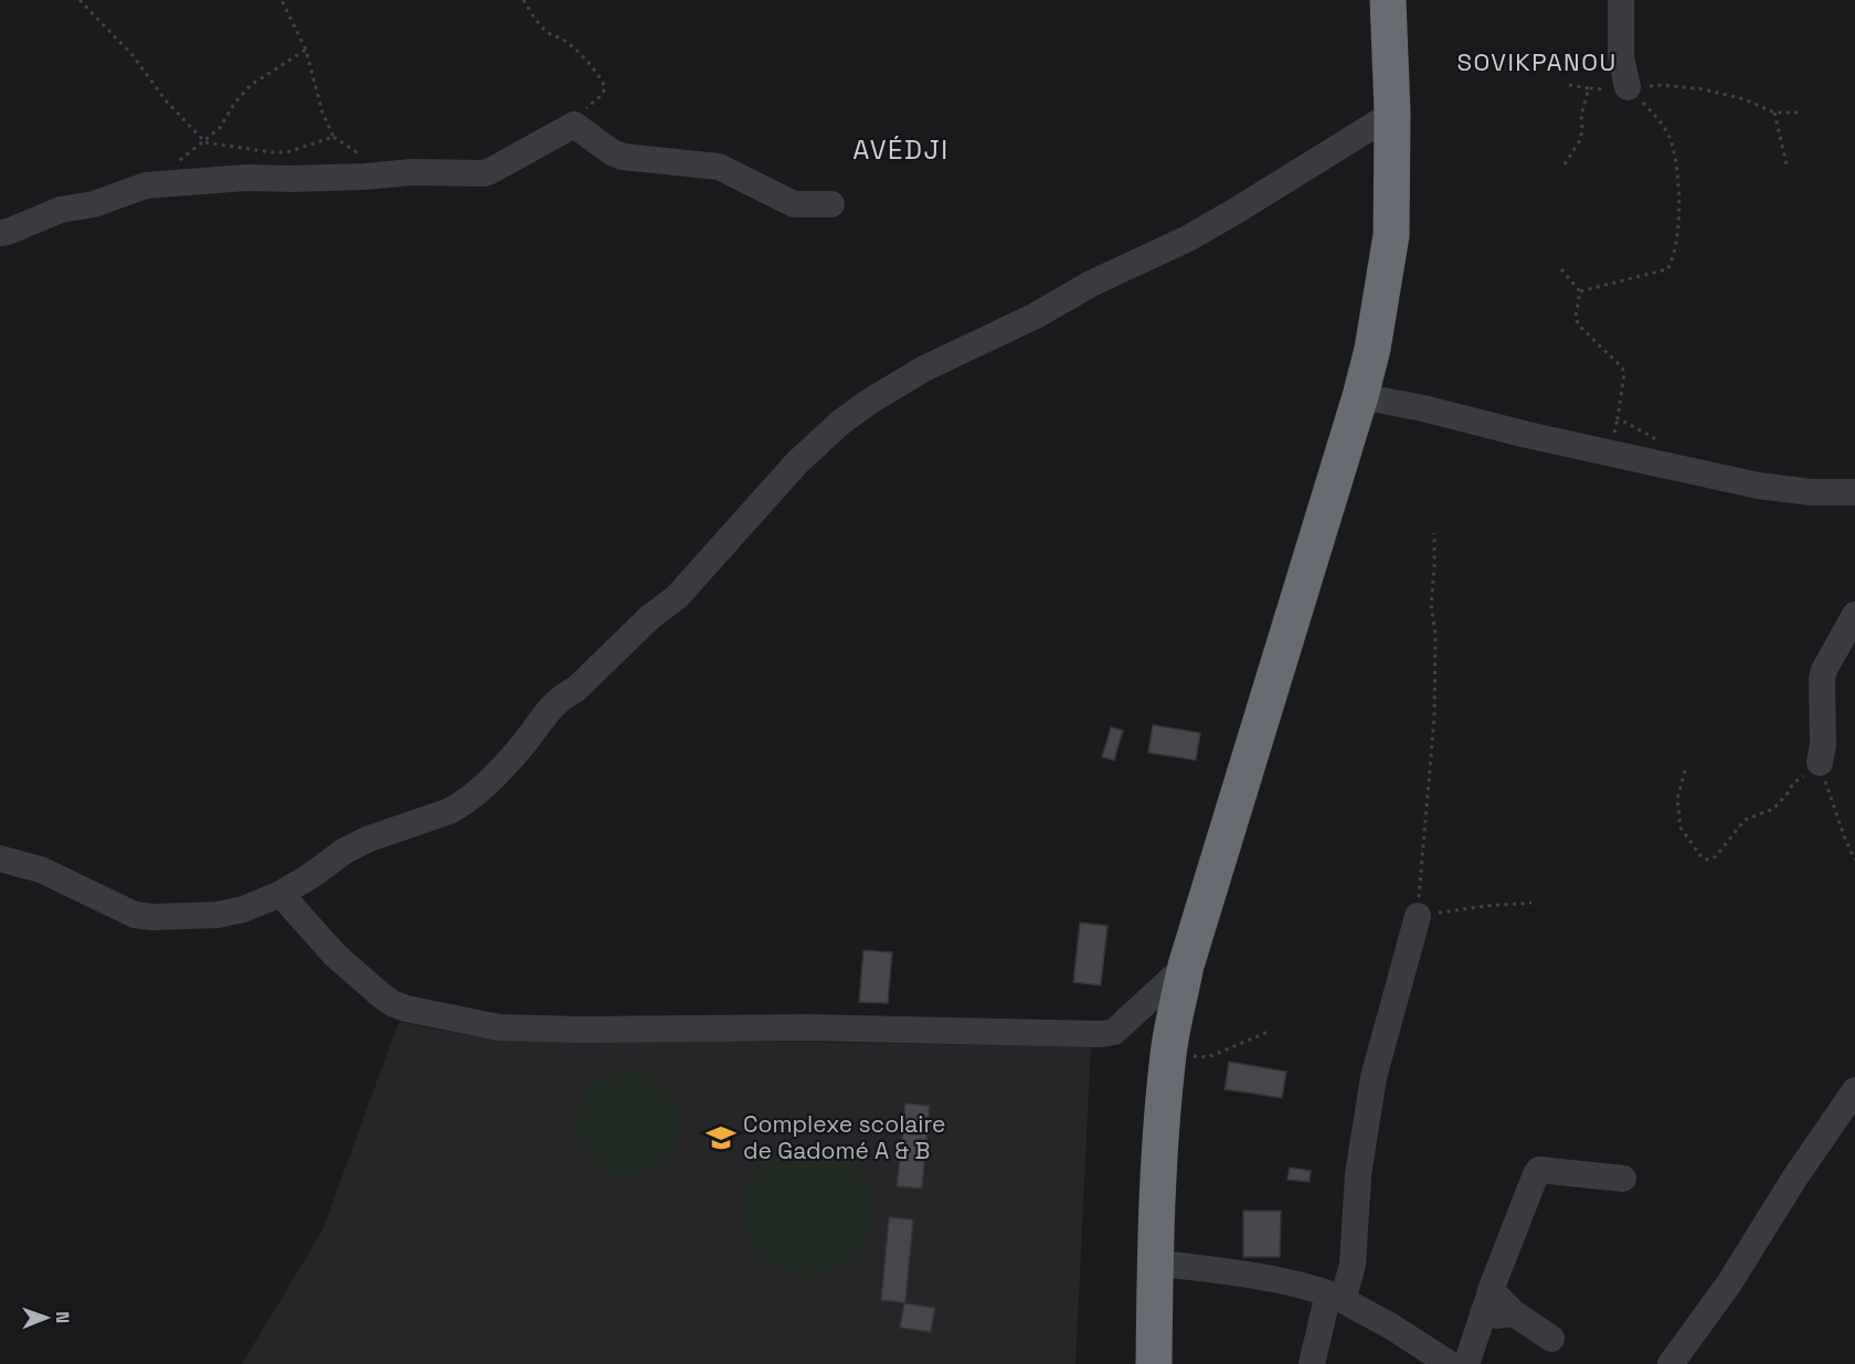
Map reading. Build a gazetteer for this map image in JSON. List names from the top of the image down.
{
  "districts": ["SOVIKPANOU", "AVÉDJI"],
  "places": {
    "school or university": ["Complexe scolaire de Gadomé A & B"]
  },
  "north": "right"
}
